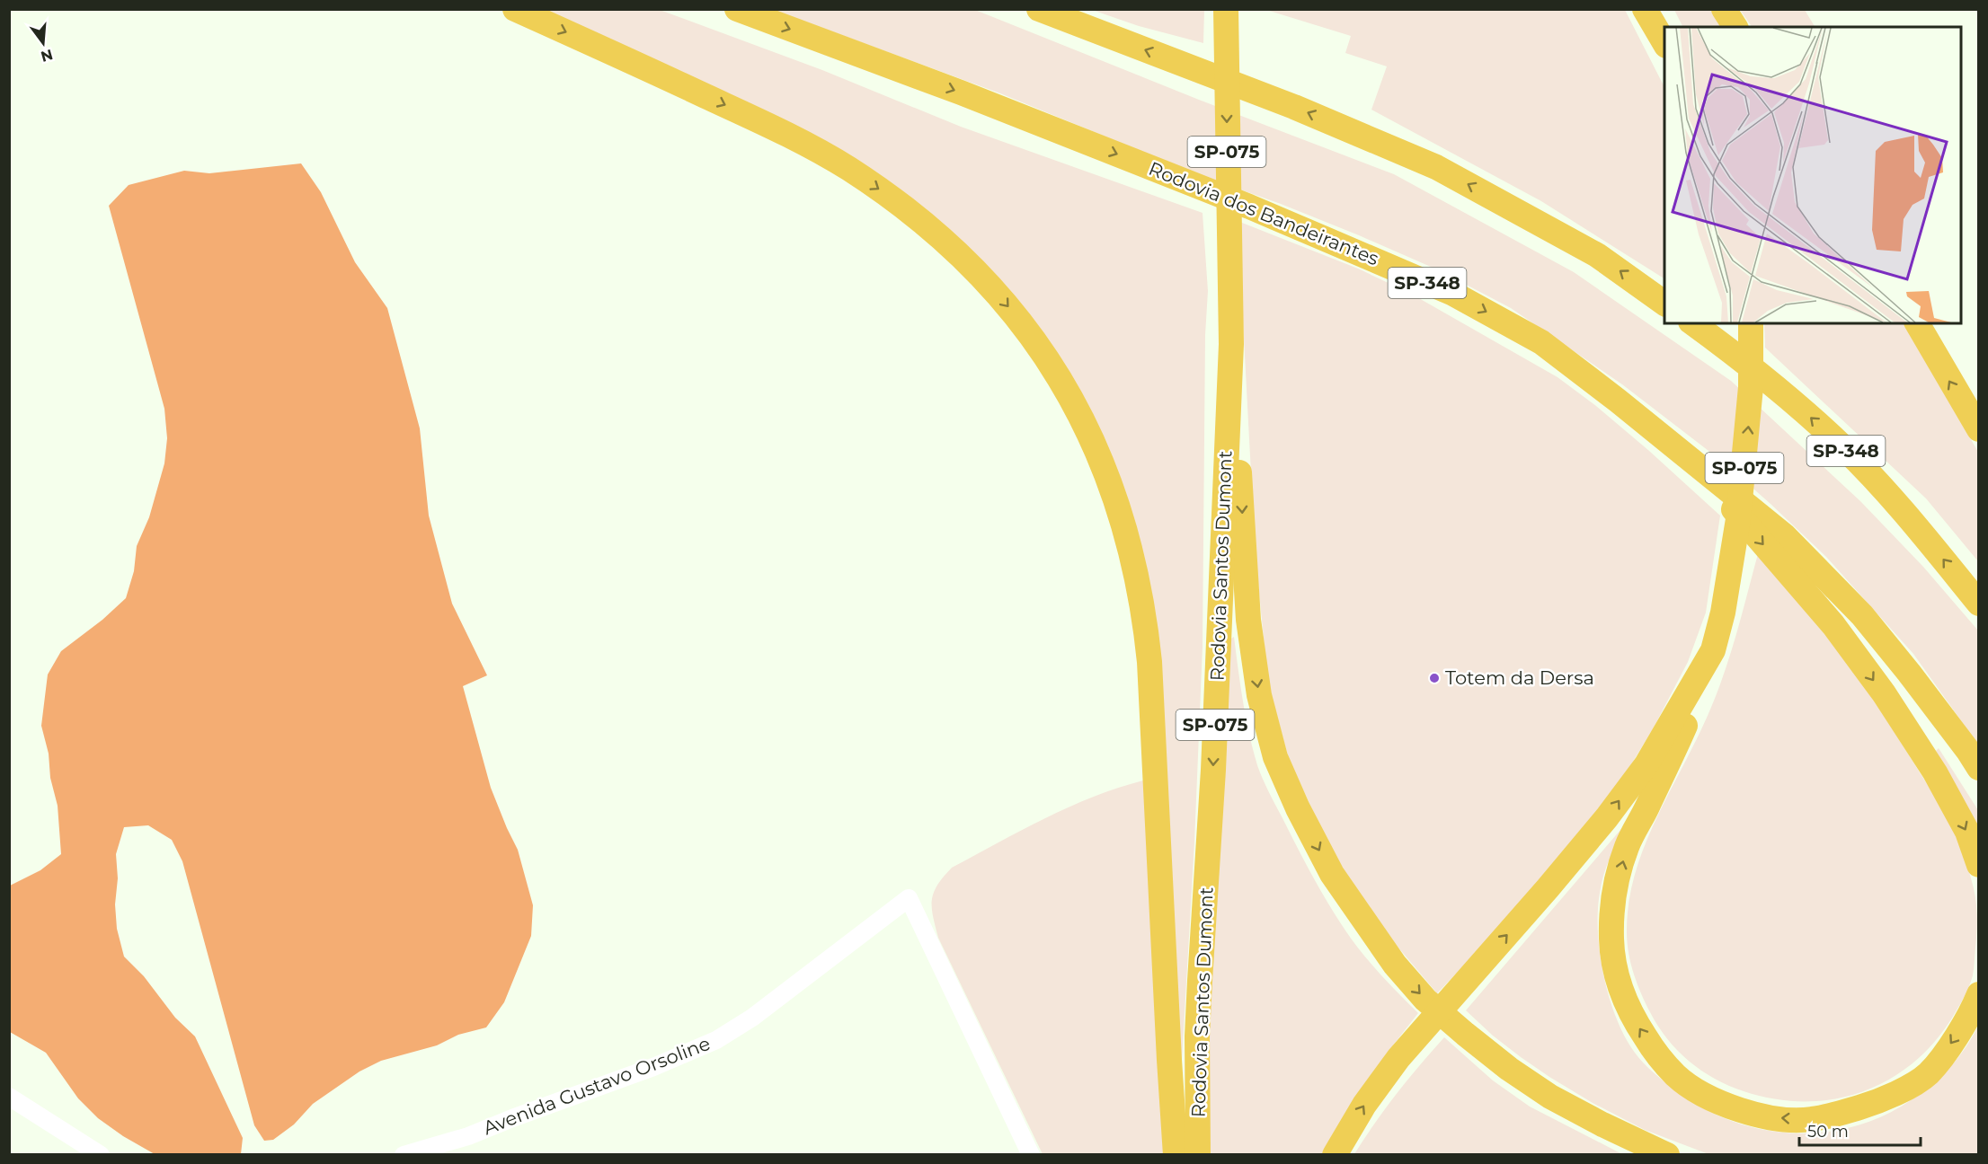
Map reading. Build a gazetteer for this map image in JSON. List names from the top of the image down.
{
  "streets": {
    "highway": [
      "SP-075",
      "Rodovia dos Bandeirantes",
      "SP-348",
      "Rodovia Santos Dumont"
    ],
    "street": ["Avenida Gustavo Orsoline"]
  },
  "one_way": ["Rodovia Santos Dumont"],
  "places": ["Totem da Dersa"],
  "scale_bar": "50 m",
  "north": "bottom"
}
